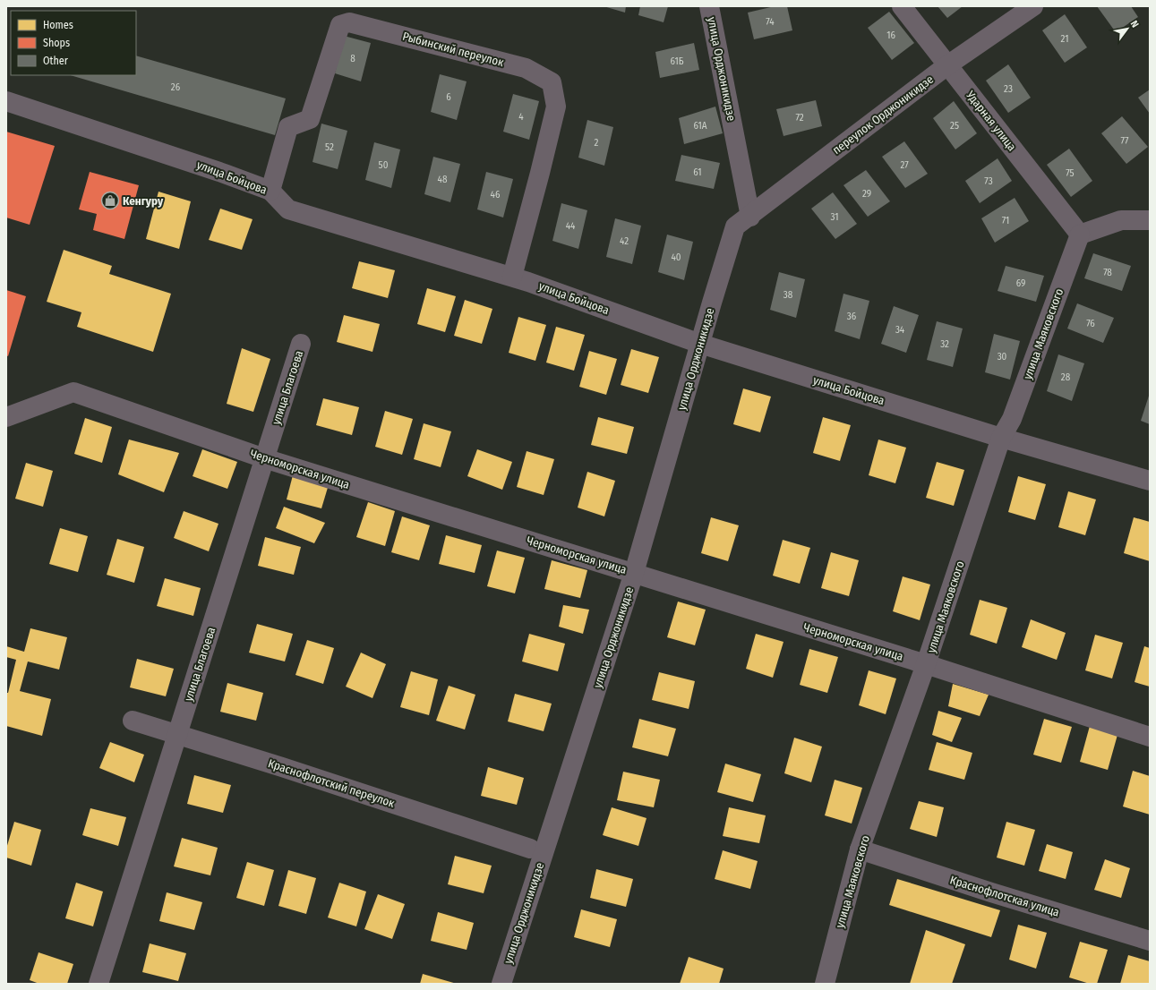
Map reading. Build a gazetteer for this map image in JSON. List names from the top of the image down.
{
  "streets": {
    "street": [
      "Рыбинский переулок",
      "улица Орджоникидзе",
      "переулок Орджоникидзе",
      "Ударная улица",
      "улица Бойцова",
      "улица Маяковского",
      "улица Благоева",
      "Черноморская улица",
      "Краснофлотский переулок",
      "Краснофлотская улица"
    ]
  },
  "crossings": [
    ["Рыбинский переулок", "улица Бойцова"],
    ["улица Орджоникидзе", "переулок Орджоникидзе"],
    ["улица Орджоникидзе", "улица Бойцова"],
    ["улица Орджоникидзе", "Черноморская улица"],
    ["переулок Орджоникидзе", "Ударная улица"],
    ["Ударная улица", "улица Маяковского"],
    ["улица Бойцова", "улица Маяковского"],
    ["улица Маяковского", "Черноморская улица"],
    ["улица Маяковского", "Краснофлотская улица"],
    ["улица Благоева", "Черноморская улица"],
    ["улица Благоева", "Краснофлотский переулок"]
  ],
  "places": {
    "shop": ["Кенгуру"]
  },
  "house_numbers": [
    "74",
    "16",
    "21",
    "8",
    "61Б",
    "26",
    "23",
    "6",
    "4",
    "72",
    "61А",
    "25",
    "77",
    "2",
    "52",
    "50",
    "27",
    "61",
    "75",
    "48",
    "73",
    "29",
    "46",
    "31",
    "71",
    "44",
    "42",
    "40",
    "78",
    "69",
    "38",
    "36",
    "76",
    "34",
    "32",
    "30",
    "28"
  ],
  "legend": ["Homes", "Shops", "Other"],
  "north": "top right"
}
